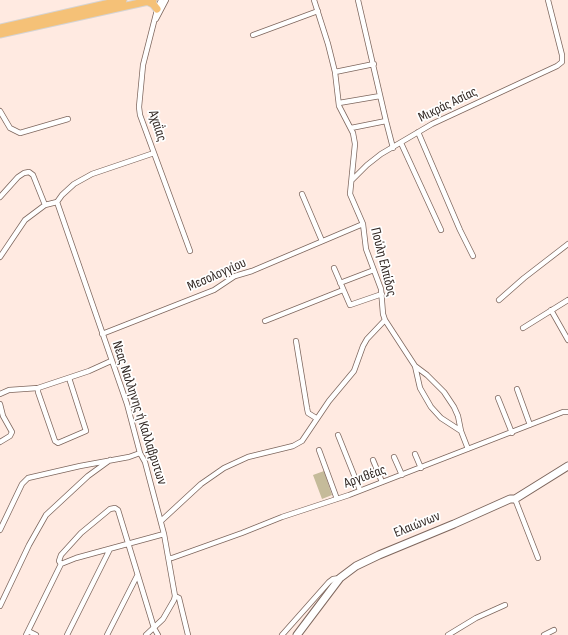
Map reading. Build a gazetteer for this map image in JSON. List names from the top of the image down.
{
  "streets": {
    "main road": ["Ελαιώνων"],
    "street": [
      "Μικράς Ασίας",
      "Αχαΐας",
      "Πούλη Ελπίδος",
      "Μεσολογγίου",
      "Νεας Nαλληνης ή Καλλαβρυτων",
      "Αργιθέας"
    ]
  },
  "crossings": [
    ["Μικράς Ασίας", "Πούλη Ελπίδος"],
    ["Αχαΐας", "Νεας Nαλληνης ή Καλλαβρυτων"],
    ["Πούλη Ελπίδος", "Μεσολογγίου"],
    ["Μεσολογγίου", "Νεας Nαλληνης ή Καλλαβρυτων"],
    ["Νεας Nαλληνης ή Καλλαβρυτων", "Αργιθέας"]
  ]
}
